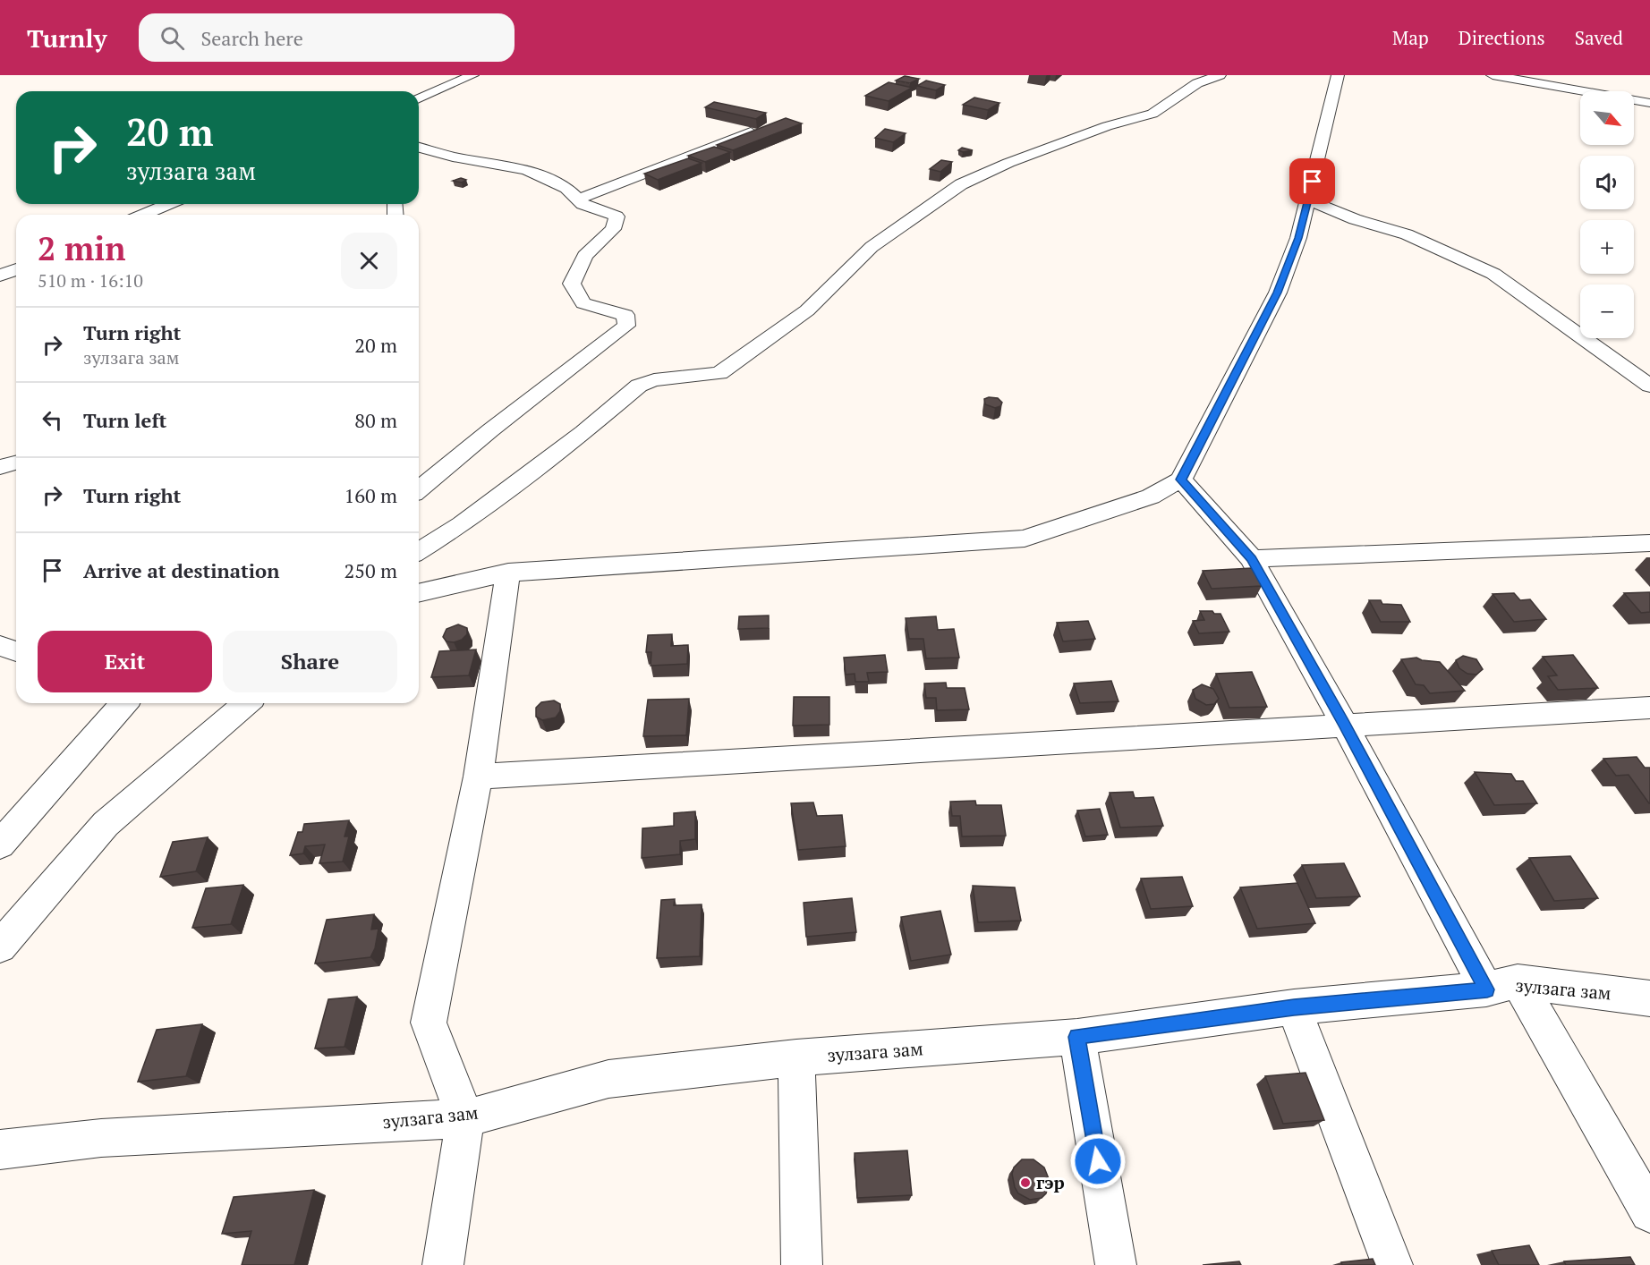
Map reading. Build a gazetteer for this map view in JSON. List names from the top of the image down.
{
  "streets": {
    "street": ["зулзага зам"]
  },
  "places": ["гэр"],
  "north": "bottom right",
  "page": {
    "header": "Turnly",
    "search": "Search here",
    "nav": ["Map", "Directions", "Saved"],
    "map_buttons": ["+", "−"],
    "turn": ["20 m", "зулзага зам"],
    "heading": ["2 min", "510 m · 16:10"],
    "list": [
      {
        "name": "Turn right",
        "note": "зулзага зам",
        "value": "20 m"
      },
      {
        "name": "Turn left",
        "value": "80 m"
      },
      {
        "name": "Turn right",
        "value": "160 m"
      },
      {
        "name": "Arrive at destination",
        "value": "250 m"
      }
    ],
    "buttons": ["Exit", "Share"]
  }
}
